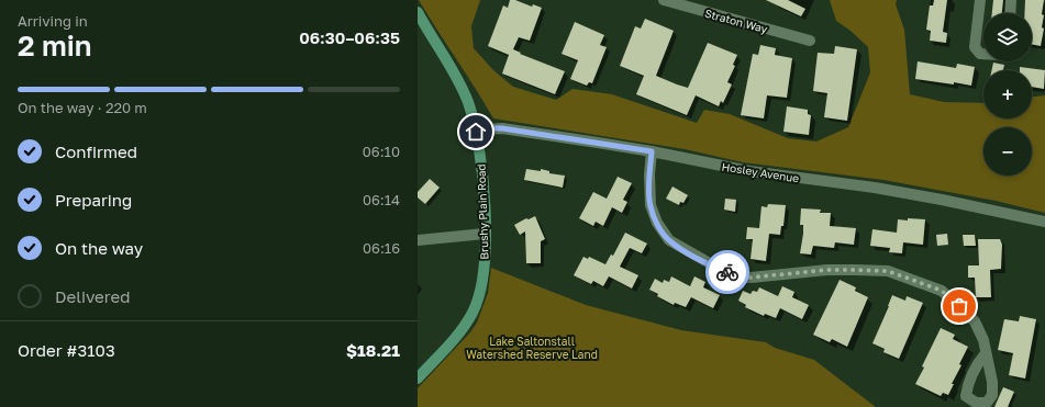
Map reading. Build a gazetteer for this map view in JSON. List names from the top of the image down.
{
  "streets": {
    "main road": ["Brushy Plain Road"],
    "street": ["Straton Way", "Hosley Avenue"]
  },
  "crossings": [
    ["Hosley Avenue", "Brushy Plain Road"]
  ],
  "parks": ["Lake Saltonstall Watershed Reserve Land"],
  "page": {
    "heading": ["2 min", "Arriving in", "06:30–06:35"],
    "panel": ["Order #3103", "$18.21"],
    "map_buttons": ["+", "−"],
    "bar": "On the way · 220 m",
    "list": [
      ["Confirmed", "06:10"],
      ["Preparing", "06:14"],
      ["On the way", "06:16"],
      "Delivered"
    ]
  }
}
